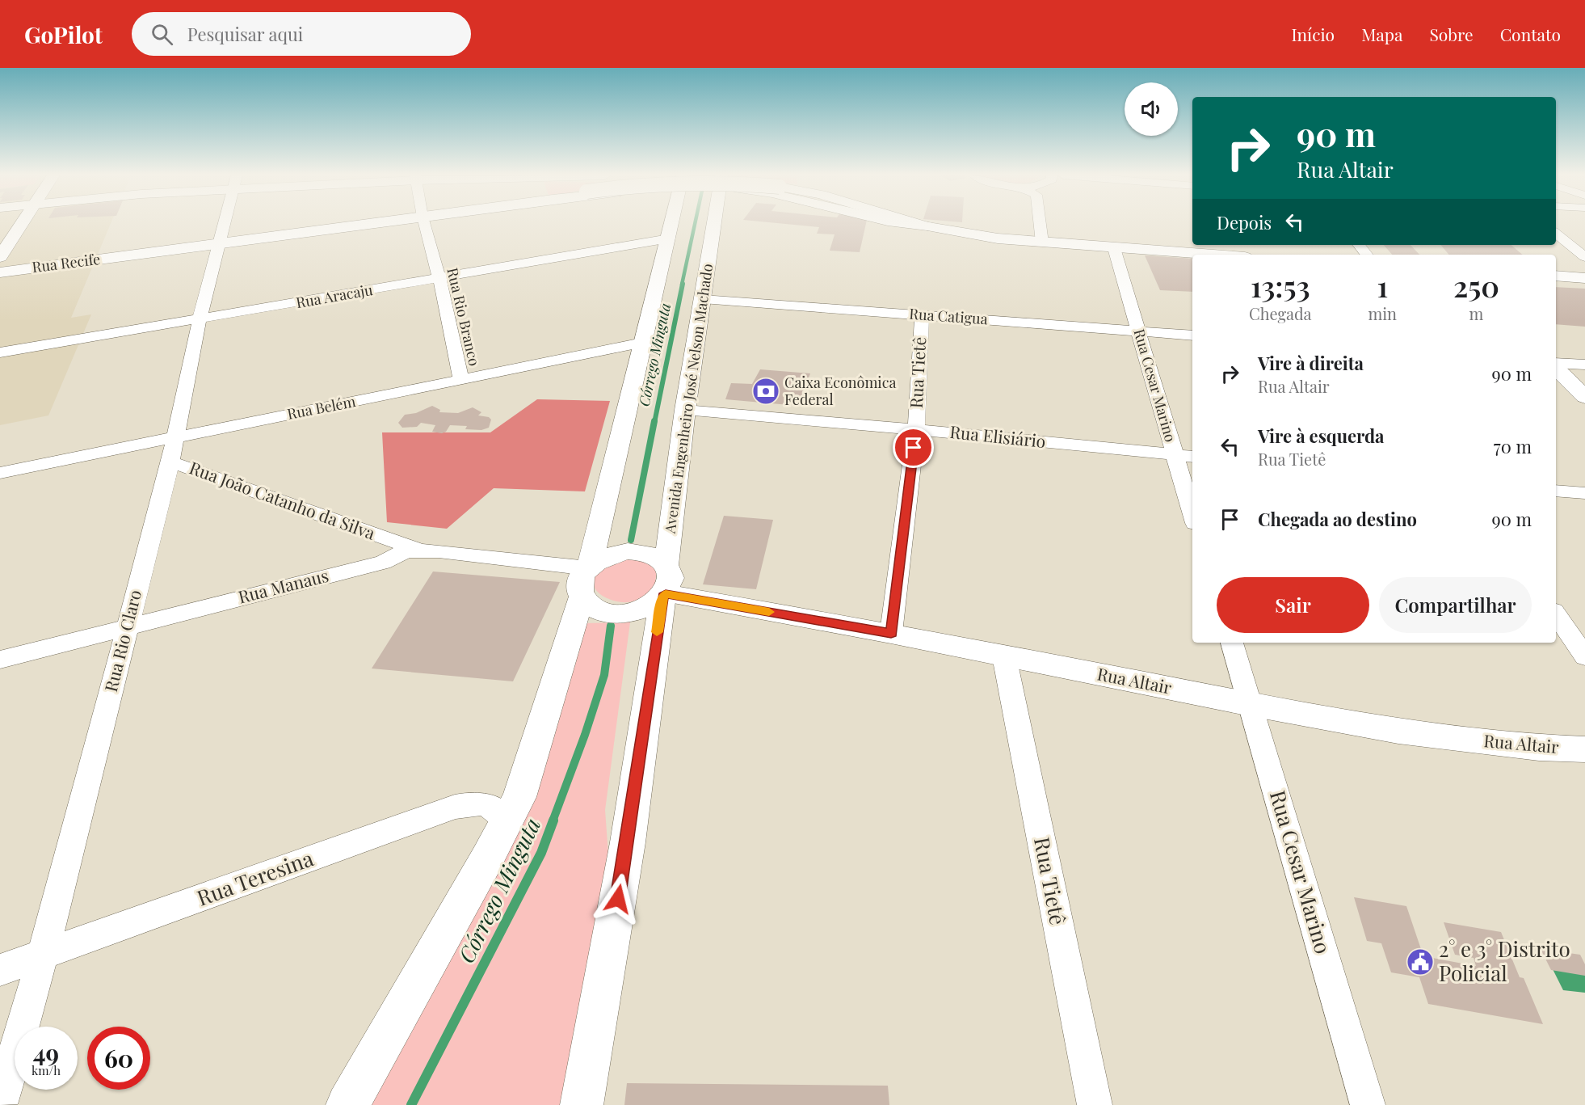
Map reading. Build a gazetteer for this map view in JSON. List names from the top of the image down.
{
  "streets": {
    "main road": ["Rua Recife", "Avenida Engenheiro José Nelson Machado", "Rua Altair"],
    "street": [
      "Rua Aracaju",
      "Rua Rio Branco",
      "Rua Catigua",
      "Rua Tietê",
      "Rua Cesar Marino",
      "Rua Belém",
      "Rua Elisiário",
      "Rua João Catanho da Silva",
      "Rua Manaus",
      "Rua Rio Claro",
      "Rua Teresina"
    ]
  },
  "crossings": [
    ["Rua Recife", "Rua Rio Claro"],
    ["Rua Aracaju", "Rua Rio Branco"],
    ["Rua Aracaju", "Rua Rio Claro"],
    ["Rua Rio Branco", "Rua Belém"],
    ["Rua Catigua", "Rua Tietê"],
    ["Rua Catigua", "Rua Cesar Marino"],
    ["Rua Catigua", "Avenida Engenheiro José Nelson Machado"],
    ["Rua Tietê", "Rua Elisiário"],
    ["Rua Tietê", "Rua Altair"],
    ["Rua Cesar Marino", "Rua Elisiário"],
    ["Rua Cesar Marino", "Rua Altair"],
    ["Avenida Engenheiro José Nelson Machado", "Rua Elisiário"],
    ["Avenida Engenheiro José Nelson Machado", "Rua Manaus"],
    ["Avenida Engenheiro José Nelson Machado", "Rua Altair"],
    ["Rua Belém", "Rua Rio Claro"],
    ["Rua João Catanho da Silva", "Rua Manaus"],
    ["Rua João Catanho da Silva", "Rua Rio Claro"],
    ["Rua Manaus", "Rua Rio Claro"],
    ["Rua Manaus", "Rua Altair"],
    ["Rua Rio Claro", "Rua Teresina"]
  ],
  "water": ["Córrego Minguta"],
  "places": {
    "bank": ["Caixa Econômica Federal"],
    "public building": ["2° e 3° Distrito Policial"]
  },
  "page": {
    "header": "GoPilot",
    "search": "Pesquisar aqui",
    "nav": [
      "Início",
      "Mapa",
      "Sobre",
      "Contato"
    ],
    "turn": ["90 m", "Rua Altair"],
    "then": "Depois",
    "eta": [
      "13:53",
      "Chegada",
      "1",
      "min",
      "250",
      "m"
    ],
    "list": [
      {
        "name": "Vire à direita",
        "note": "Rua Altair",
        "value": "90 m"
      },
      {
        "name": "Vire à esquerda",
        "note": "Rua Tietê",
        "value": "70 m"
      },
      {
        "name": "Chegada ao destino",
        "value": "90 m"
      }
    ],
    "buttons": ["Sair", "Compartilhar"],
    "speed": "49 km/h",
    "limit": "60"
  }
}
